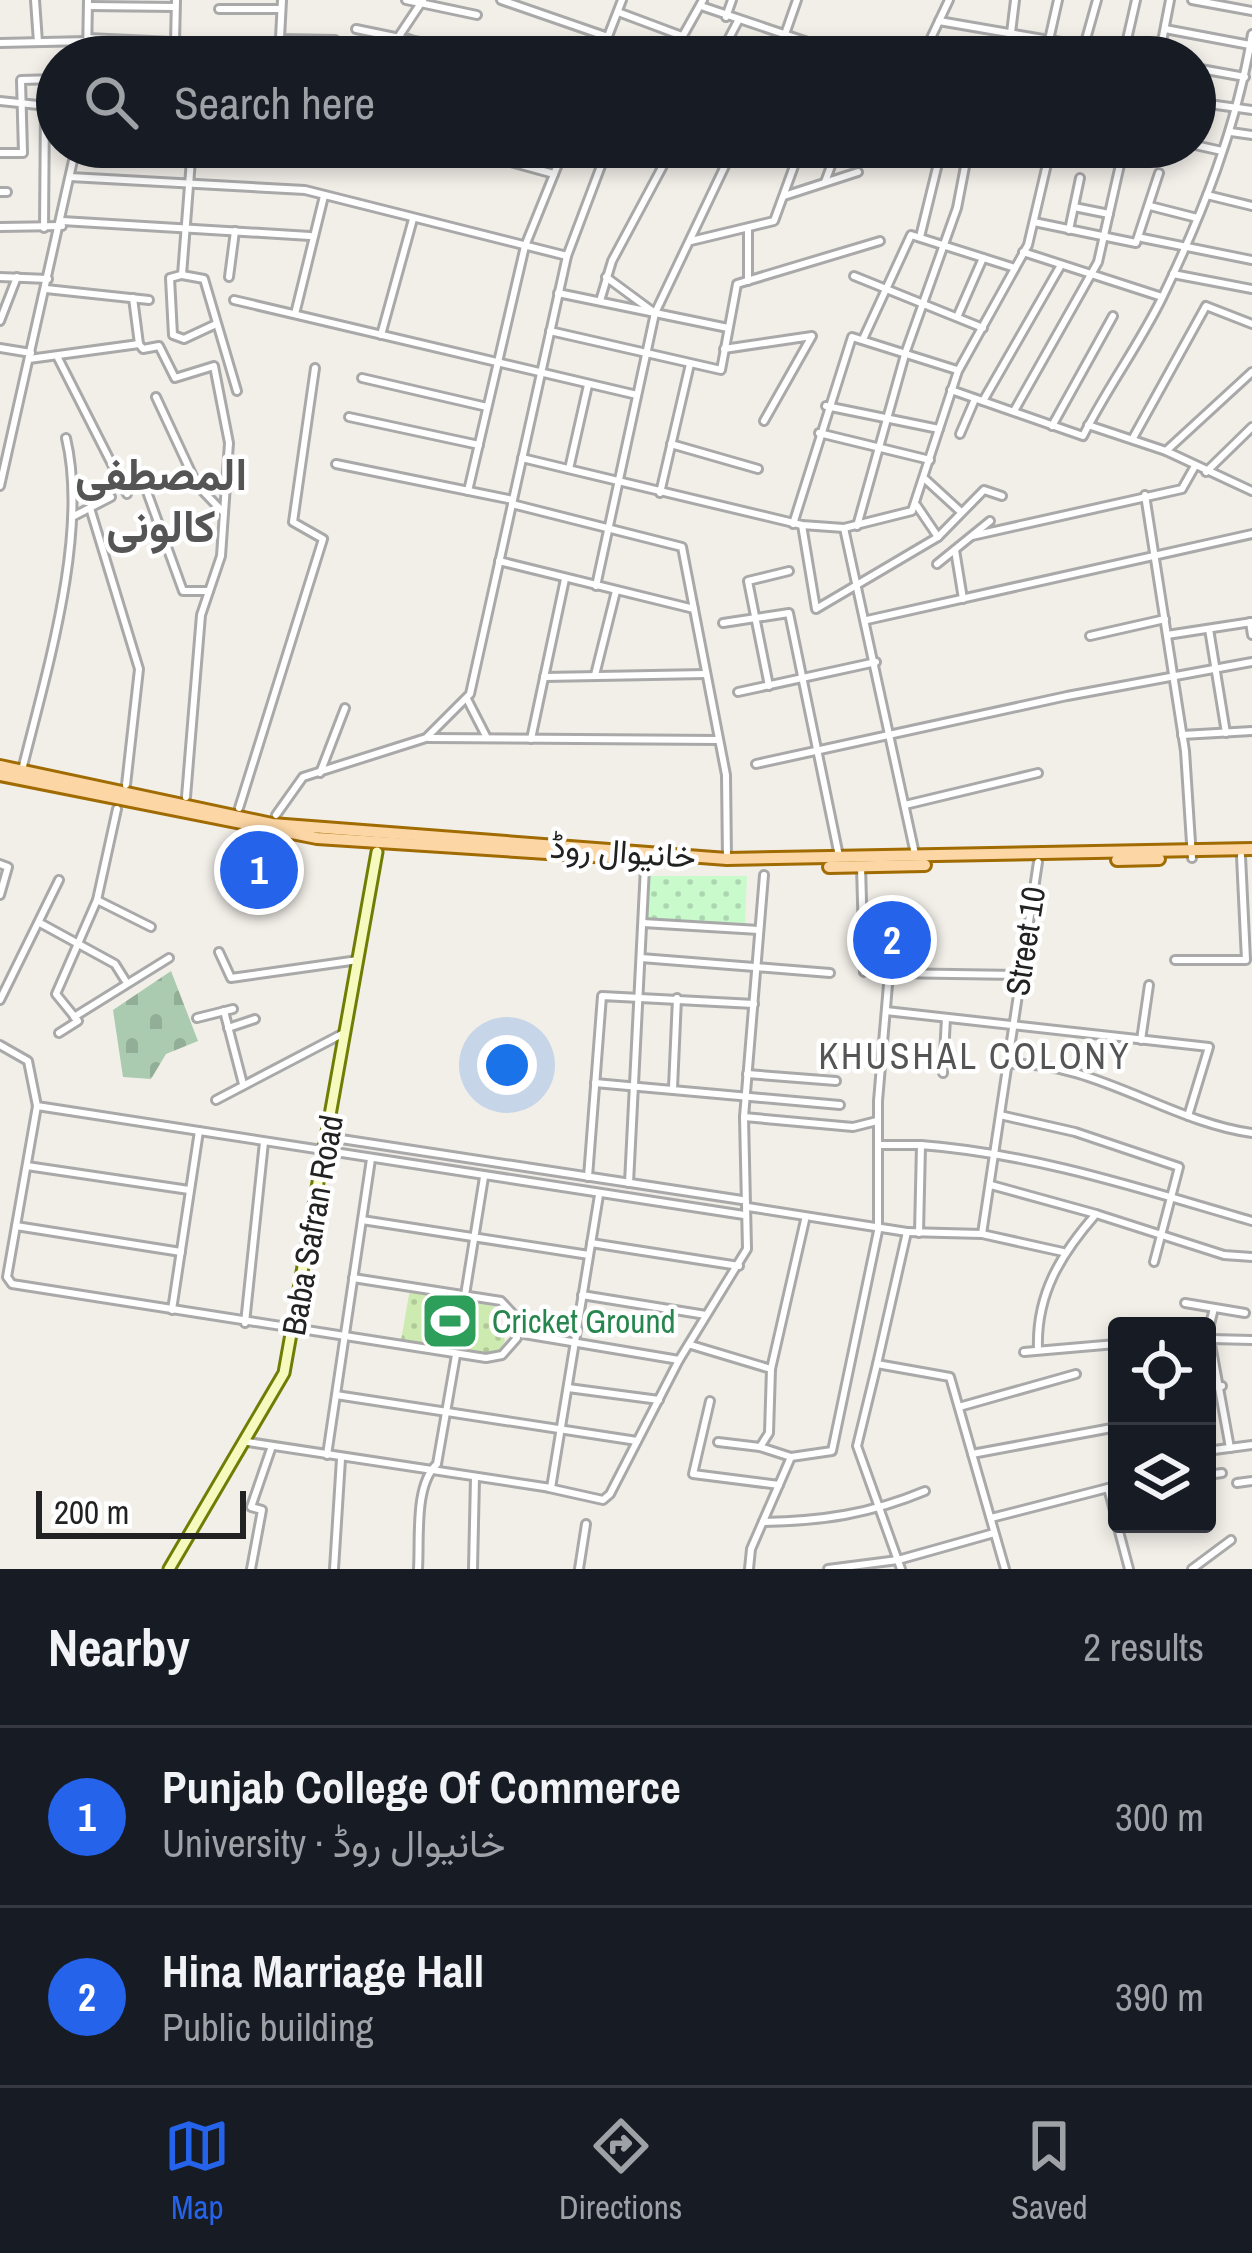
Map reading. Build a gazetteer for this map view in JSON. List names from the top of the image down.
{
  "streets": {
    "main road": ["خانیوال روڈ", "Baba Safran Road"],
    "street": ["Street 10"]
  },
  "crossings": [
    ["خانیوال روڈ", "Street 10"]
  ],
  "districts": ["المصطفی کالونی", "KHUSHAL COLONY"],
  "places": {
    "sports": ["Cricket Ground"]
  },
  "scale_bar": "200 m",
  "page": {
    "search": "Search here",
    "pins": ["1", "2"],
    "scale": "200 m",
    "heading": ["Nearby", "2 results"],
    "list": [
      {
        "mark": "1",
        "name": "Punjab College Of Commerce",
        "note": "University · خانیوال روڈ",
        "value": "300 m"
      },
      {
        "mark": "2",
        "name": "Hina Marriage Hall",
        "note": "Public building",
        "value": "390 m"
      }
    ],
    "nav": ["Map", "Directions", "Saved"]
  }
}
